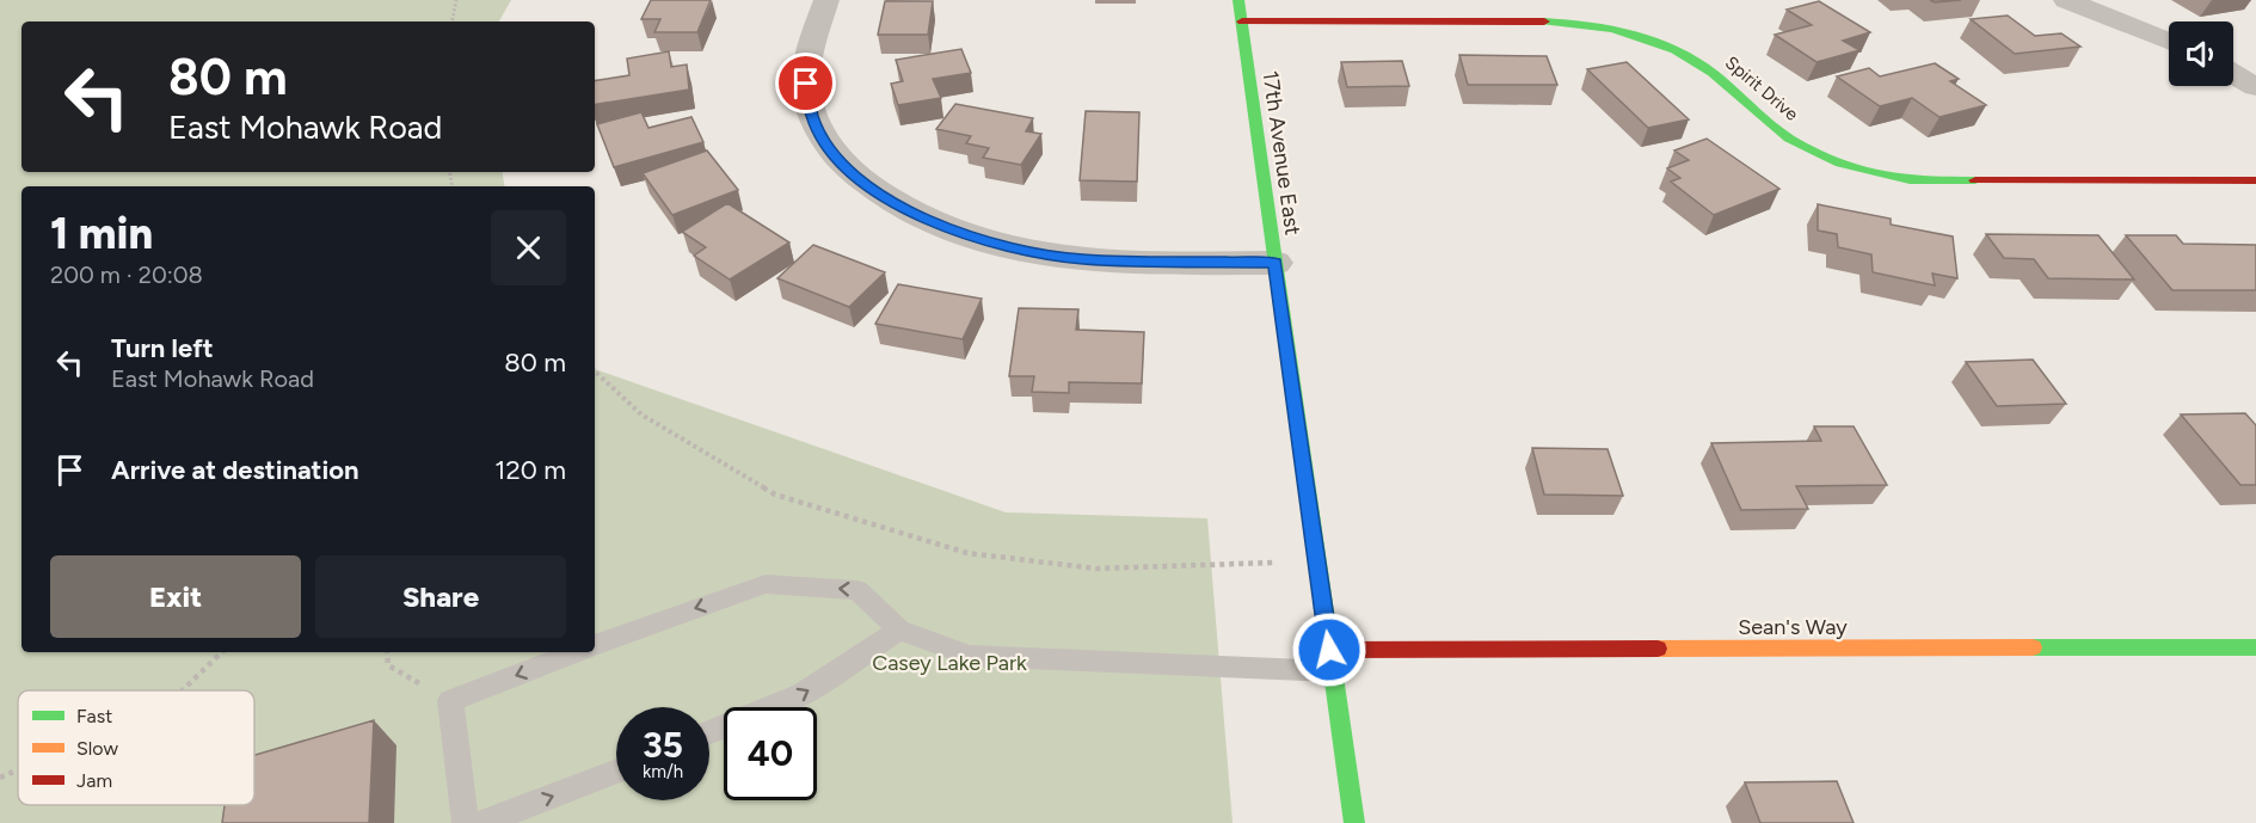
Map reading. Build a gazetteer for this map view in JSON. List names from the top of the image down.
{
  "streets": {
    "street": ["Spirit Drive", "17th Avenue East", "Sean's Way"]
  },
  "crossings": [
    ["Spirit Drive", "17th Avenue East"],
    ["17th Avenue East", "Sean's Way"]
  ],
  "parks": ["Casey Lake Park"],
  "legend": ["Fast", "Slow", "Jam"],
  "page": {
    "turn": ["80 m", "East Mohawk Road"],
    "heading": ["1 min", "200 m · 20:08"],
    "list": [
      {
        "name": "Turn left",
        "note": "East Mohawk Road",
        "value": "80 m"
      },
      {
        "name": "Arrive at destination",
        "value": "120 m"
      }
    ],
    "buttons": ["Exit", "Share"],
    "speed": "35 km/h",
    "limit": "40"
  }
}
